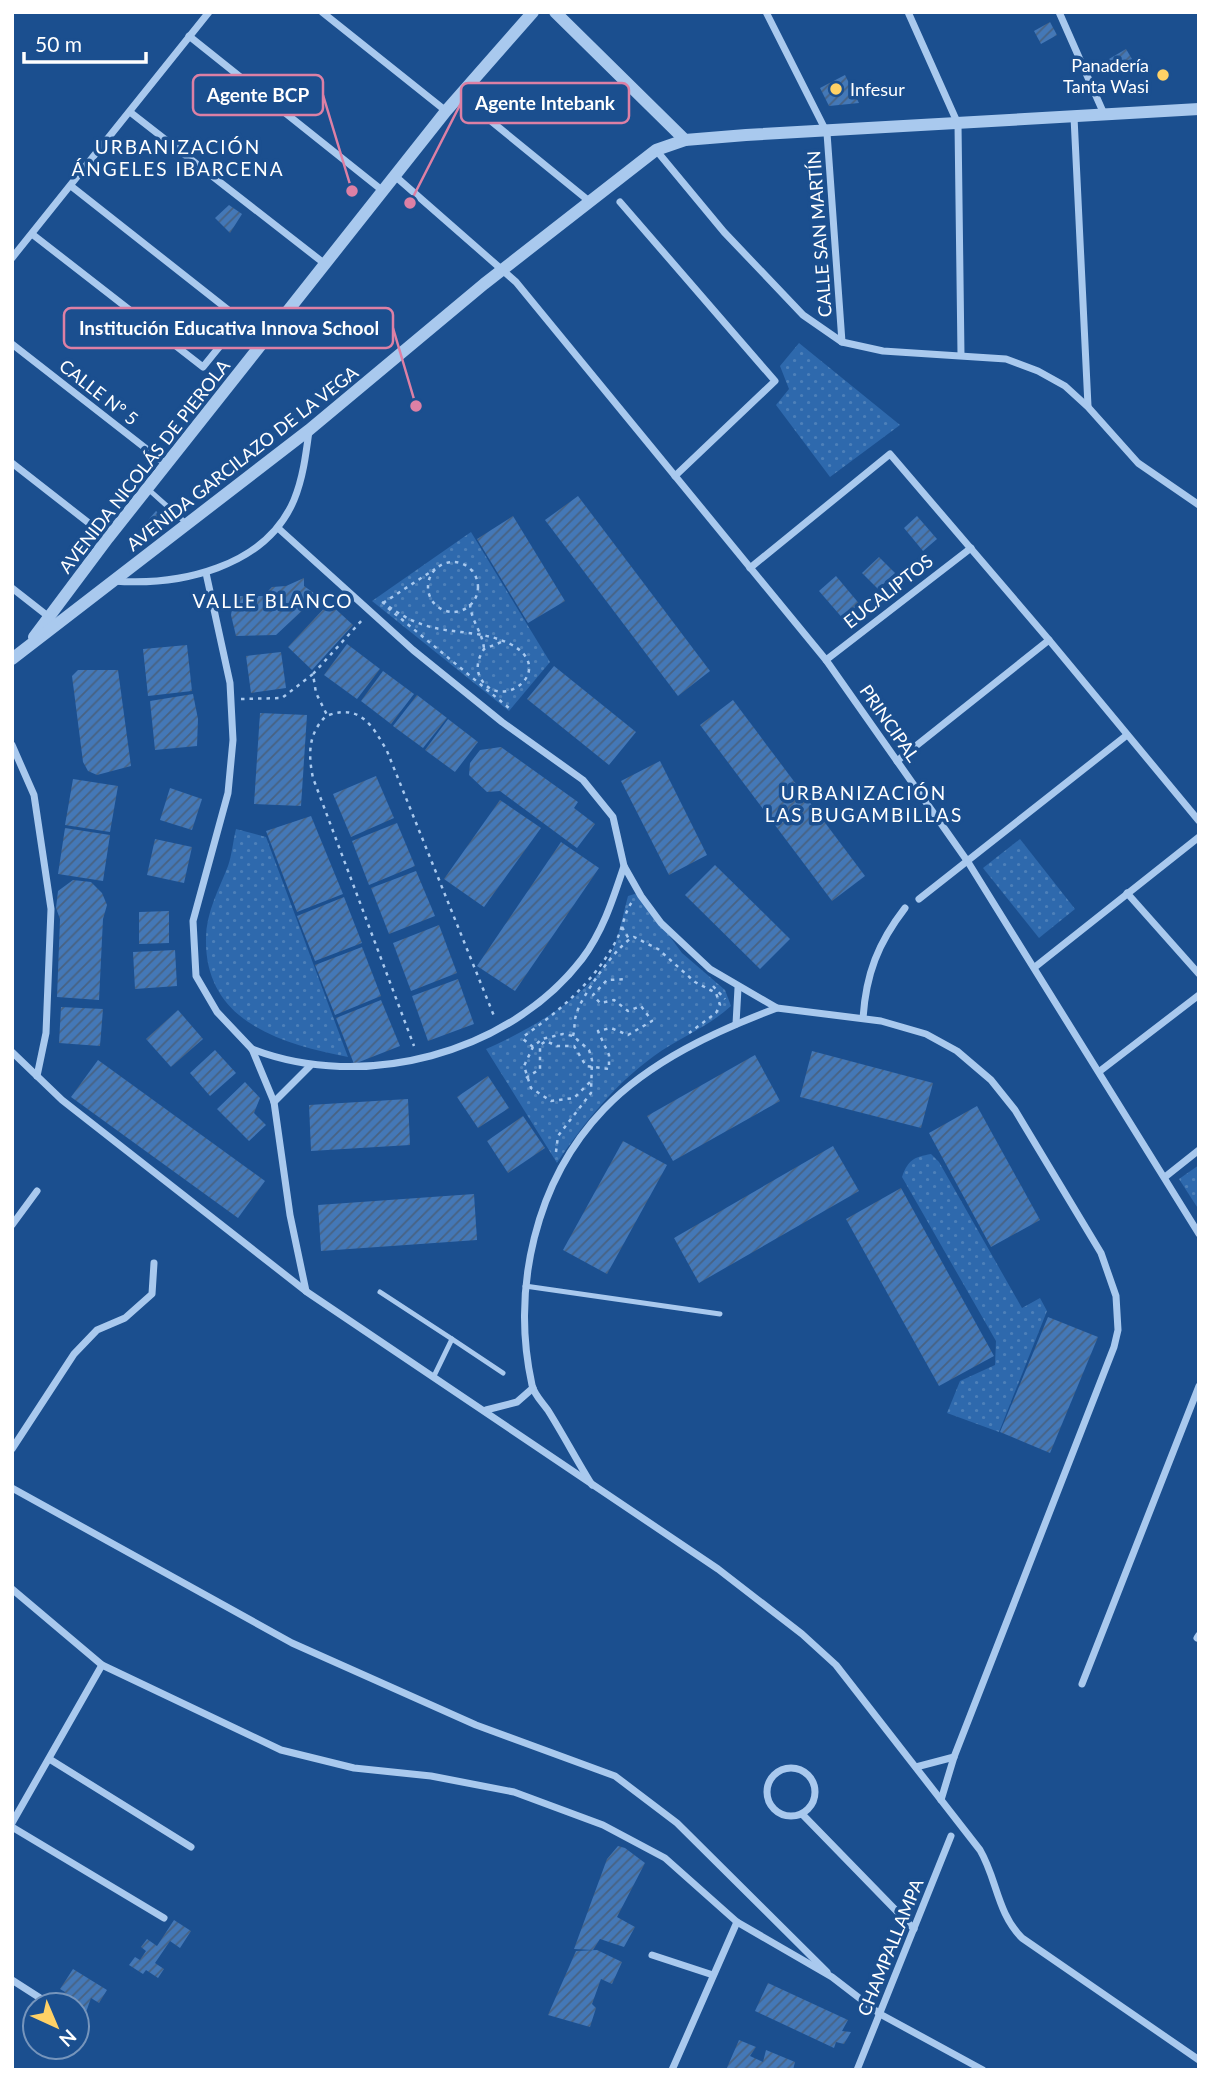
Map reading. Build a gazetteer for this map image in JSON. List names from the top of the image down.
{
  "streets": {
    "street": [
      "CALLE SAN MARTÍN",
      "CALLE N° 5",
      "AVENIDA GARCILAZO DE LA VEGA",
      "AVENIDA NICOLÁS DE PIEROLA",
      "EUCALIPTOS",
      "PRINCIPAL",
      "CHAMPALLAMPA"
    ]
  },
  "crossings": [
    ["CALLE SAN MARTÍN", "AVENIDA GARCILAZO DE LA VEGA"],
    ["CALLE N° 5", "AVENIDA NICOLÁS DE PIEROLA"],
    ["AVENIDA GARCILAZO DE LA VEGA", "AVENIDA NICOLÁS DE PIEROLA"],
    ["AVENIDA GARCILAZO DE LA VEGA", "PRINCIPAL"],
    ["AVENIDA NICOLÁS DE PIEROLA", "PRINCIPAL"],
    ["EUCALIPTOS", "PRINCIPAL"]
  ],
  "districts": ["URBANIZACIÓN ÁNGELES IBARCENA", "VALLE BLANCO", "URBANIZACIÓN LAS BUGAMBILLAS"],
  "places": [
    "Panadería Tanta Wasi",
    "Infesur",
    "Agente BCP",
    "Agente Intebank",
    "Institución Educativa Innova School"
  ],
  "scale_bar": "50 m",
  "north": "bottom right"
}
